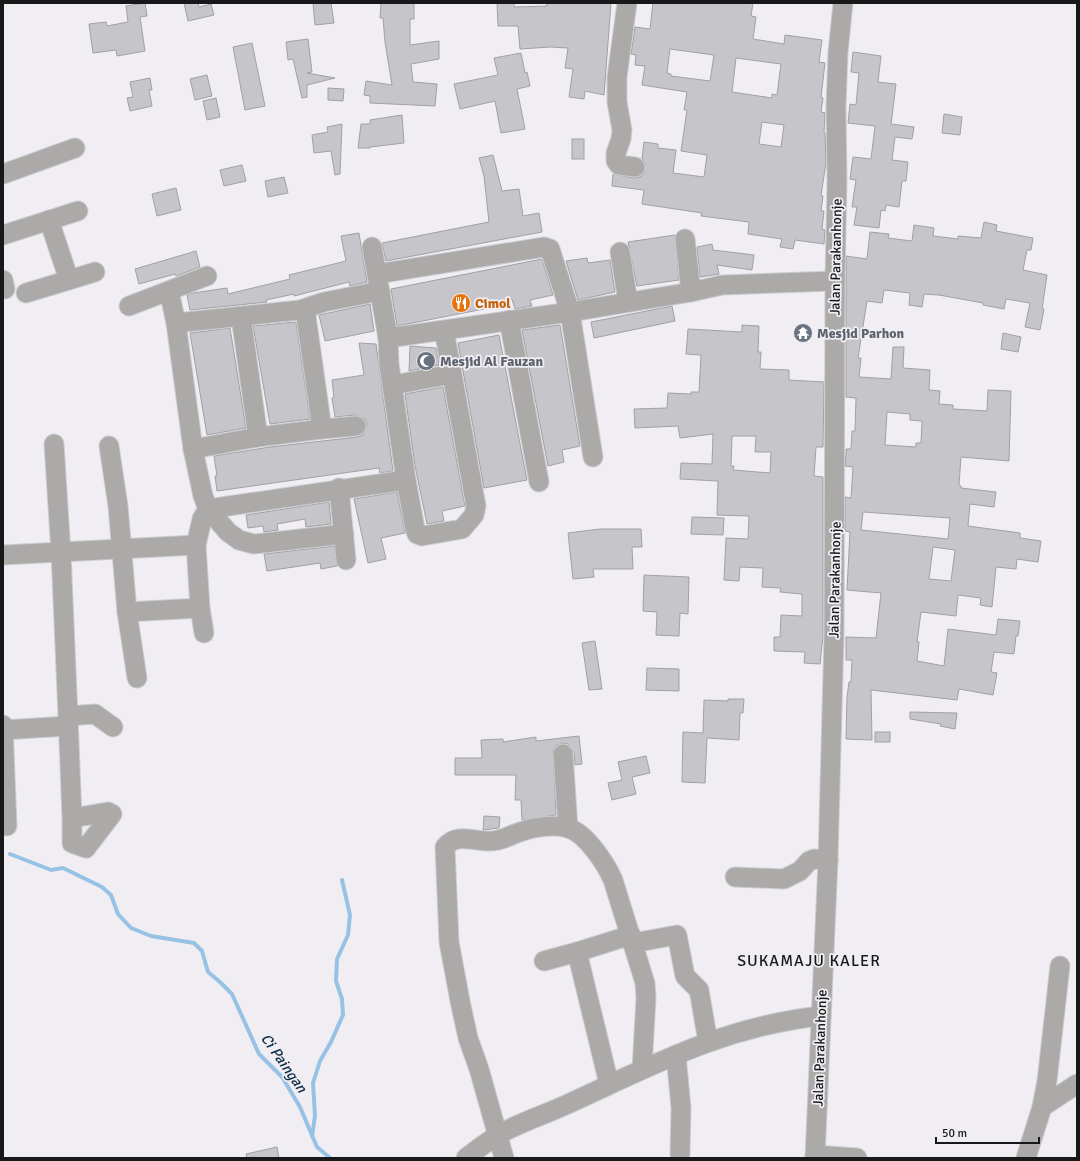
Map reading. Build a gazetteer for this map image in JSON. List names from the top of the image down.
{
  "streets": {
    "street": ["Jalan Parakanhonje"]
  },
  "districts": ["SUKAMAJU KALER"],
  "water": ["Ci Paingan"],
  "places": {
    "restaurant": ["Cimol"],
    "temple": ["Mesjid Parhon"],
    "mosque": ["Mesjid Al Fauzan"]
  },
  "scale_bar": "50 m"
}
